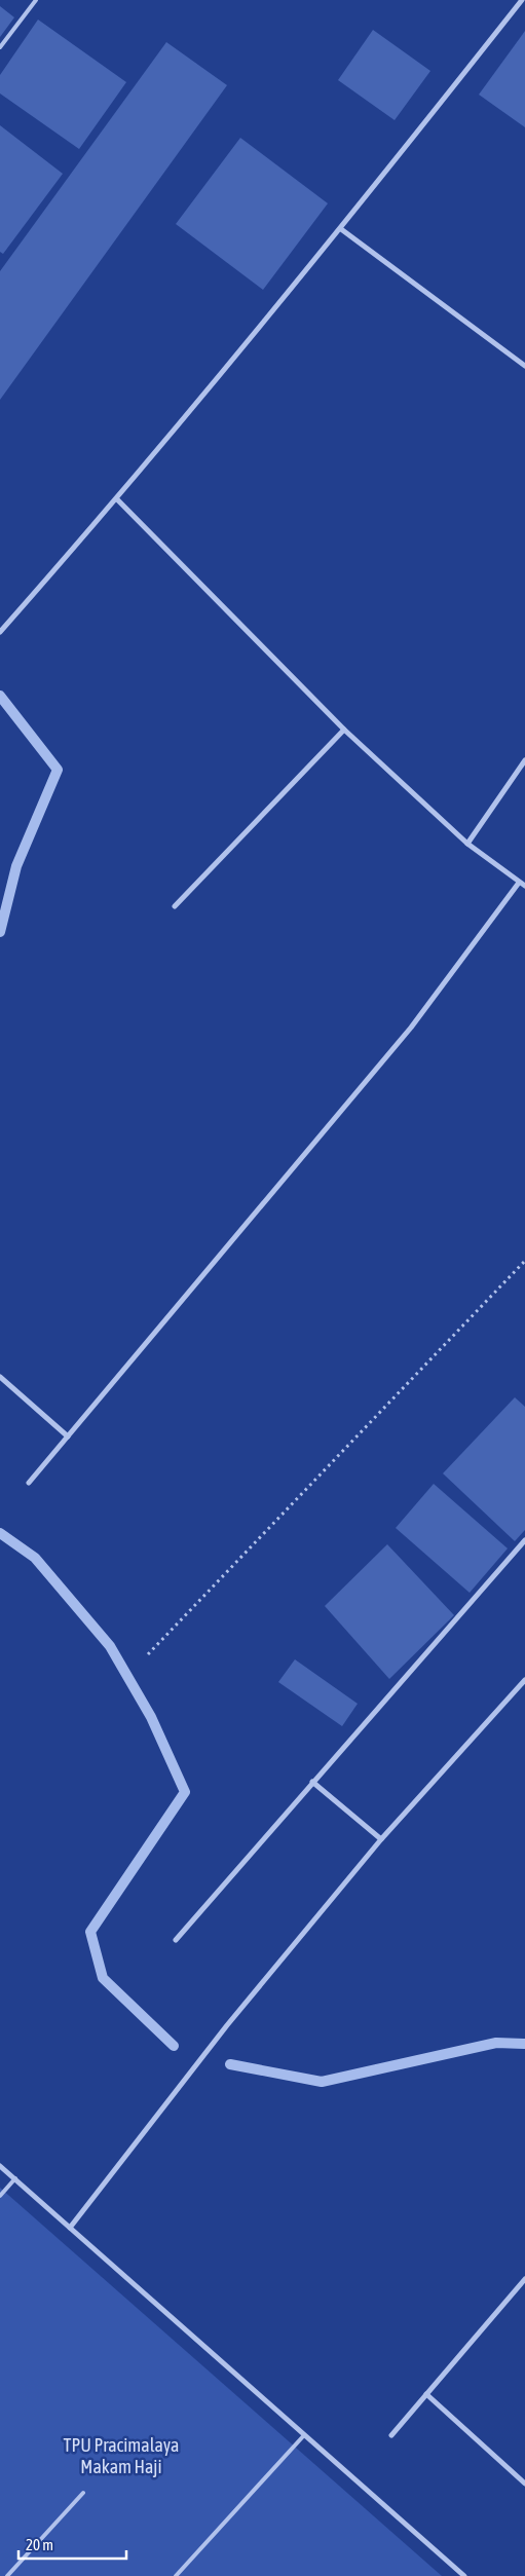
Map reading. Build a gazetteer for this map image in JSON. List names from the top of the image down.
{
  "parks": ["TPU Pracimalaya Makam Haji"],
  "scale_bar": "20 m"
}
